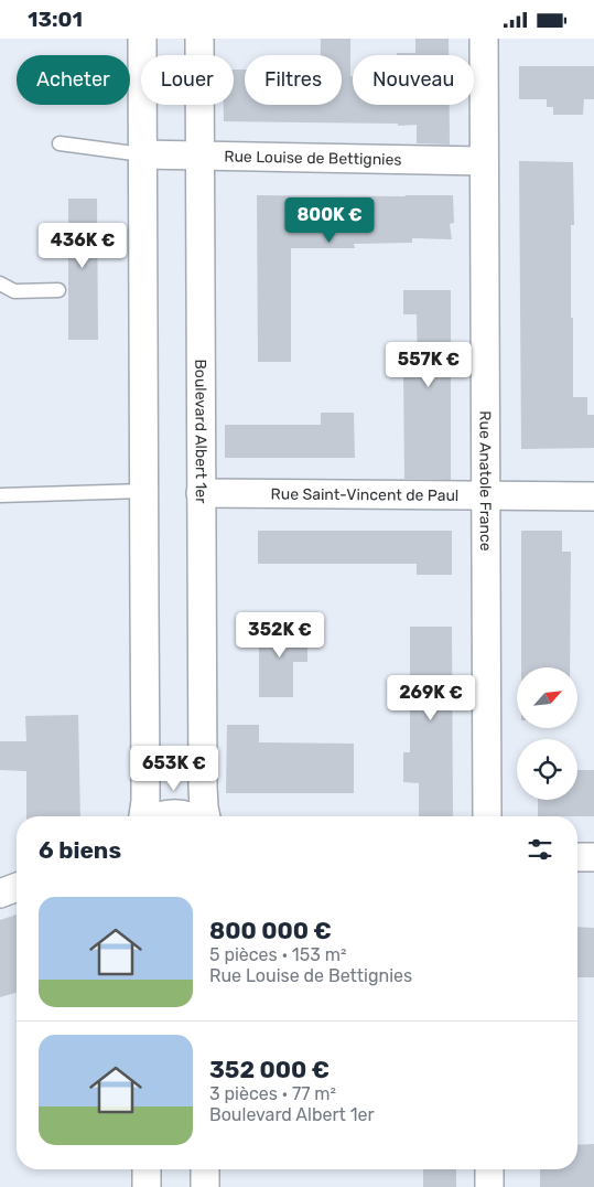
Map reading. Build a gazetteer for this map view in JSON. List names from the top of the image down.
{
  "streets": {
    "street": [
      "Rue Louise de Bettignies",
      "Boulevard Albert 1er",
      "Rue Anatole France",
      "Rue Saint-Vincent de Paul"
    ]
  },
  "crossings": [
    ["Rue Louise de Bettignies", "Boulevard Albert 1er"],
    ["Rue Louise de Bettignies", "Rue Anatole France"],
    ["Boulevard Albert 1er", "Rue Saint-Vincent de Paul"],
    ["Rue Anatole France", "Rue Saint-Vincent de Paul"]
  ],
  "north": "top right",
  "page": {
    "status": "13:01",
    "chip": [
      "Acheter",
      "Louer",
      "Filtres",
      "Nouveau"
    ],
    "price": [
      "800K €",
      "436K €",
      "557K €",
      "352K €",
      "269K €",
      "653K €"
    ],
    "heading": "6 biens",
    "list": [
      {
        "name": "800 000 €",
        "note": "5 pièces · 153 m² · Rue Louise de Bettignies"
      },
      {
        "name": "352 000 €",
        "note": "3 pièces · 77 m² · Boulevard Albert 1er"
      }
    ]
  }
}
